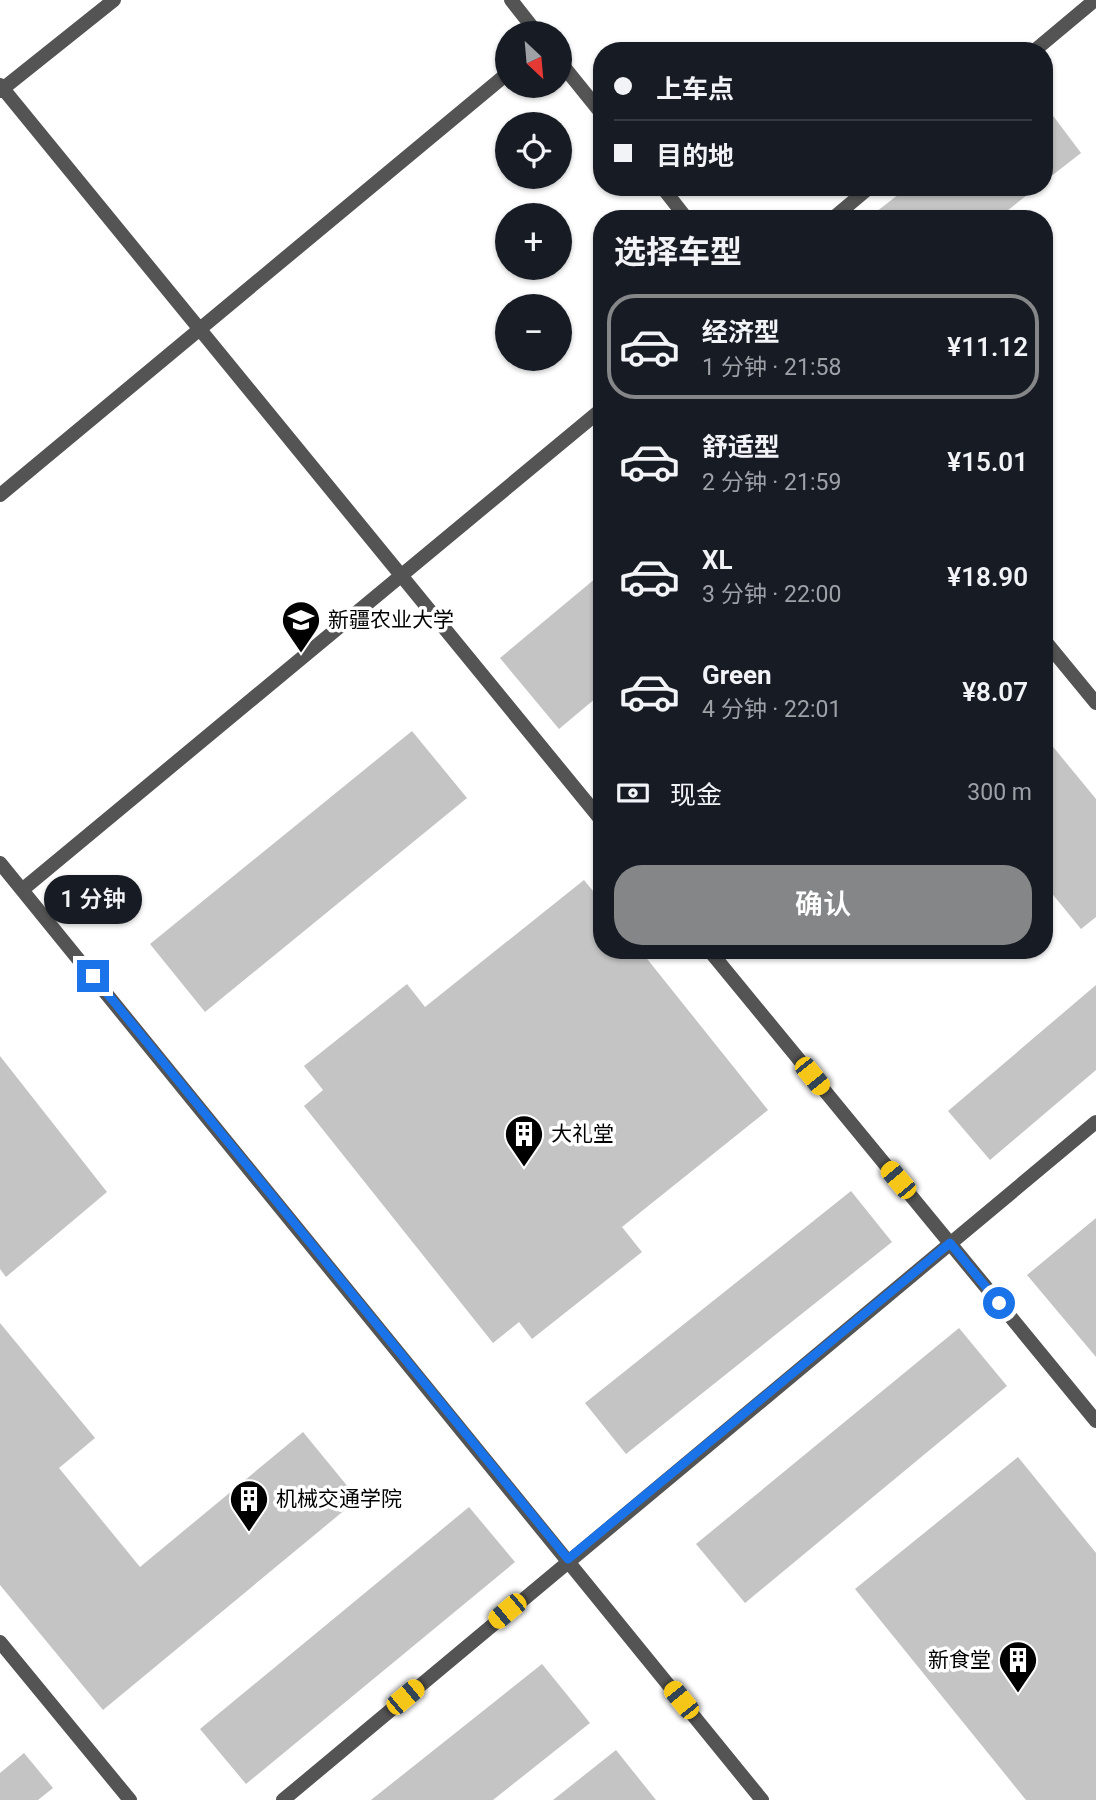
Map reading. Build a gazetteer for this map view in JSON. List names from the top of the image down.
{
  "places": {
    "school or university": ["新疆农业大学"],
    "building": ["大礼堂", "机械交通学院", "新食堂"]
  },
  "north": "bottom right",
  "page": {
    "map_buttons": ["+", "−"],
    "banner": ["上车点", "目的地"],
    "heading": "选择车型",
    "list": [
      {
        "name": "经济型",
        "note": "1 分钟 · 21:58",
        "value": "¥11.12"
      },
      {
        "name": "舒适型",
        "note": "2 分钟 · 21:59",
        "value": "¥15.01"
      },
      {
        "name": "XL",
        "note": "3 分钟 · 22:00",
        "value": "¥18.90"
      },
      {
        "name": "Green",
        "note": "4 分钟 · 22:01",
        "value": "¥8.07"
      }
    ],
    "pay": ["现金", "300 m"],
    "buttons": "确认",
    "bubble": "1 分钟"
  }
}
